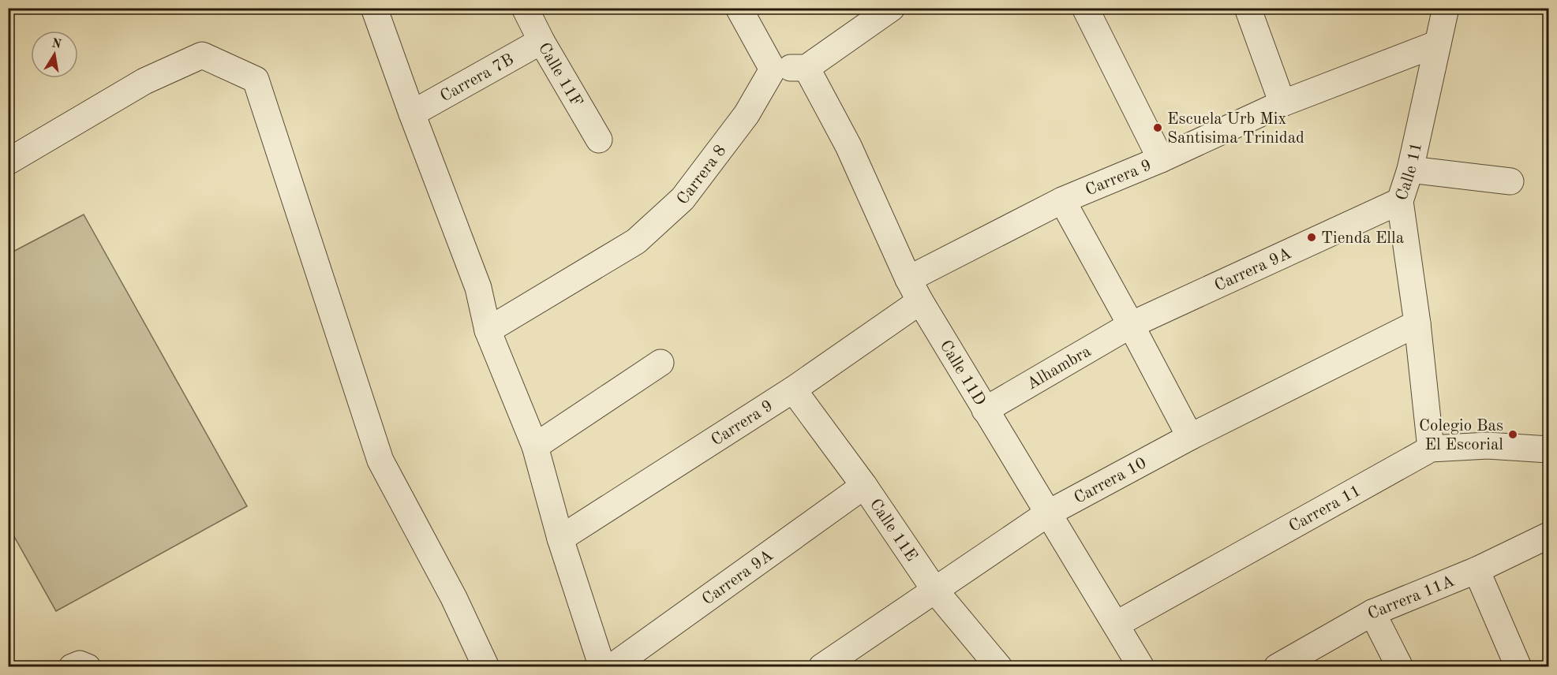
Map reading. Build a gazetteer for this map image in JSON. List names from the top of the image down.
{
  "streets": {
    "street": [
      "Calle 11F",
      "Carrera 7B",
      "Calle 11",
      "Carrera 8",
      "Carrera 9",
      "Carrera 9A",
      "Alhambra",
      "Calle 11D",
      "Carrera 10",
      "Carrera 11",
      "Calle 11E",
      "Carrera 11A"
    ]
  },
  "crossings": [
    ["Calle 11F", "Carrera 7B"],
    ["Calle 11", "Carrera 9"],
    ["Calle 11", "Carrera 9A"],
    ["Calle 11", "Carrera 10"],
    ["Calle 11", "Carrera 11"],
    ["Carrera 9", "Calle 11D"],
    ["Carrera 9", "Calle 11E"],
    ["Carrera 9A", "Alhambra"],
    ["Carrera 9A", "Calle 11E"],
    ["Alhambra", "Calle 11D"],
    ["Calle 11D", "Carrera 10"],
    ["Calle 11D", "Carrera 11"],
    ["Carrera 10", "Calle 11E"]
  ],
  "places": ["Escuela Urb Mix Santisima Trinidad", "Tienda Ella", "Colegio Bas El Escorial"],
  "north": "top"
}
